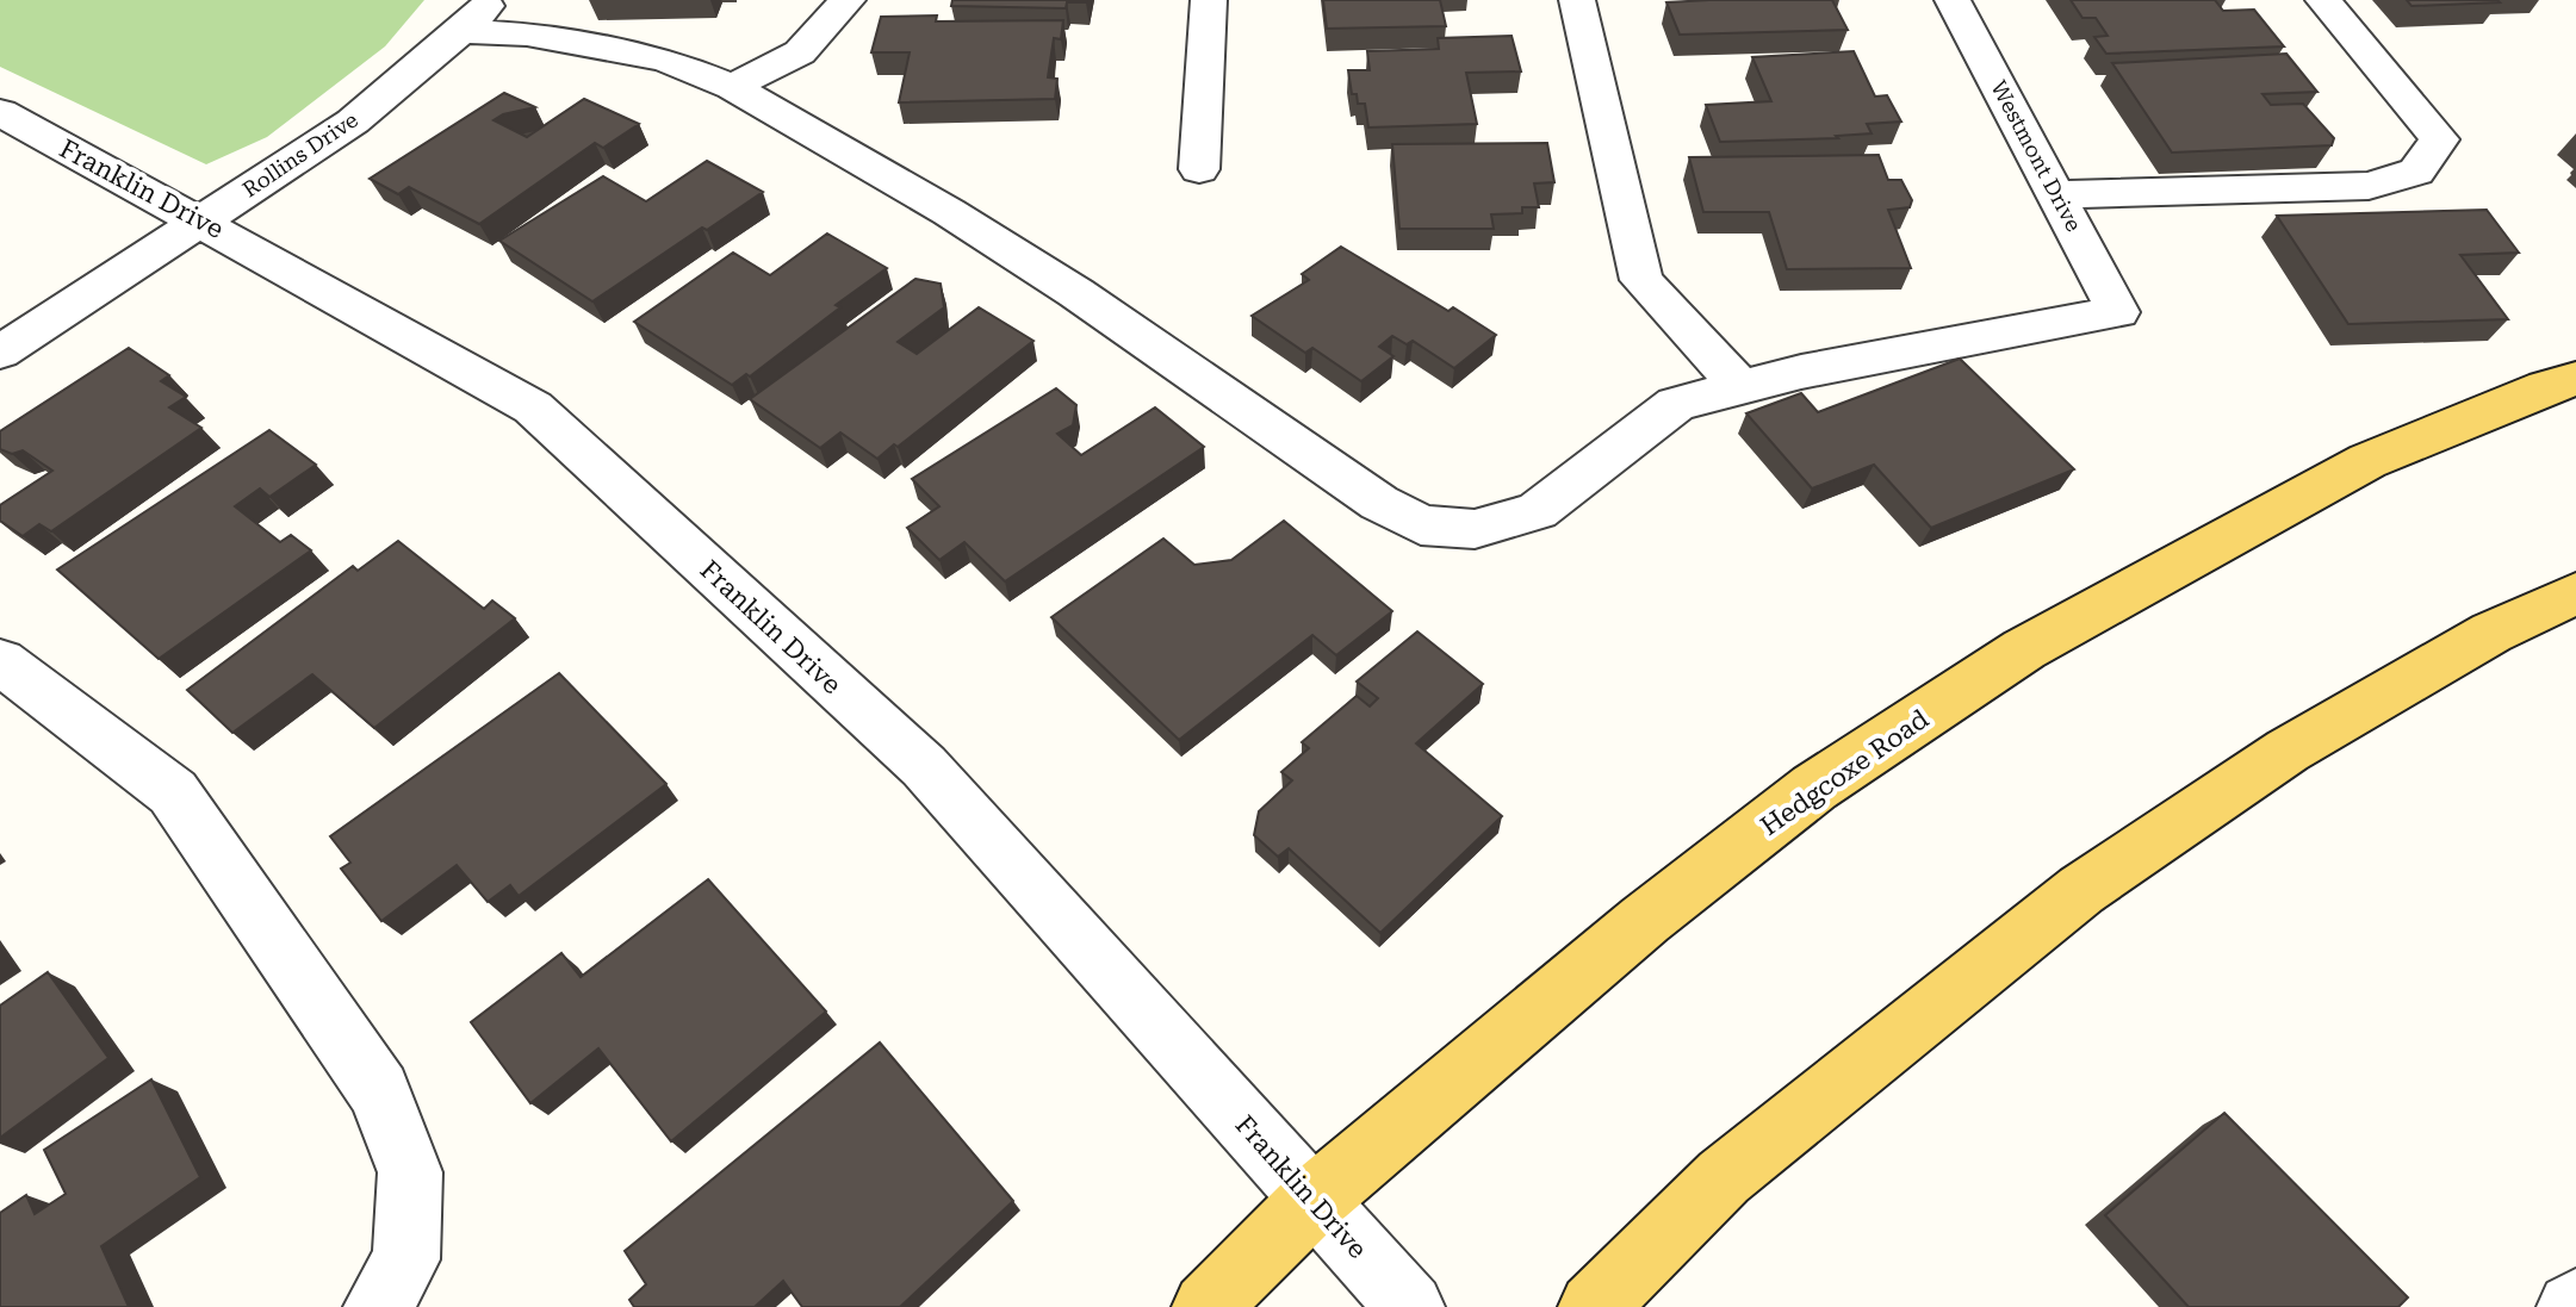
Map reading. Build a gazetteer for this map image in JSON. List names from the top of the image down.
{
  "streets": {
    "main road": ["Hedgcoxe Road"],
    "street": ["Rollins Drive", "Westmont Drive", "Franklin Drive"]
  },
  "crossings": [
    ["Rollins Drive", "Franklin Drive"],
    ["Franklin Drive", "Hedgcoxe Road"]
  ]
}
